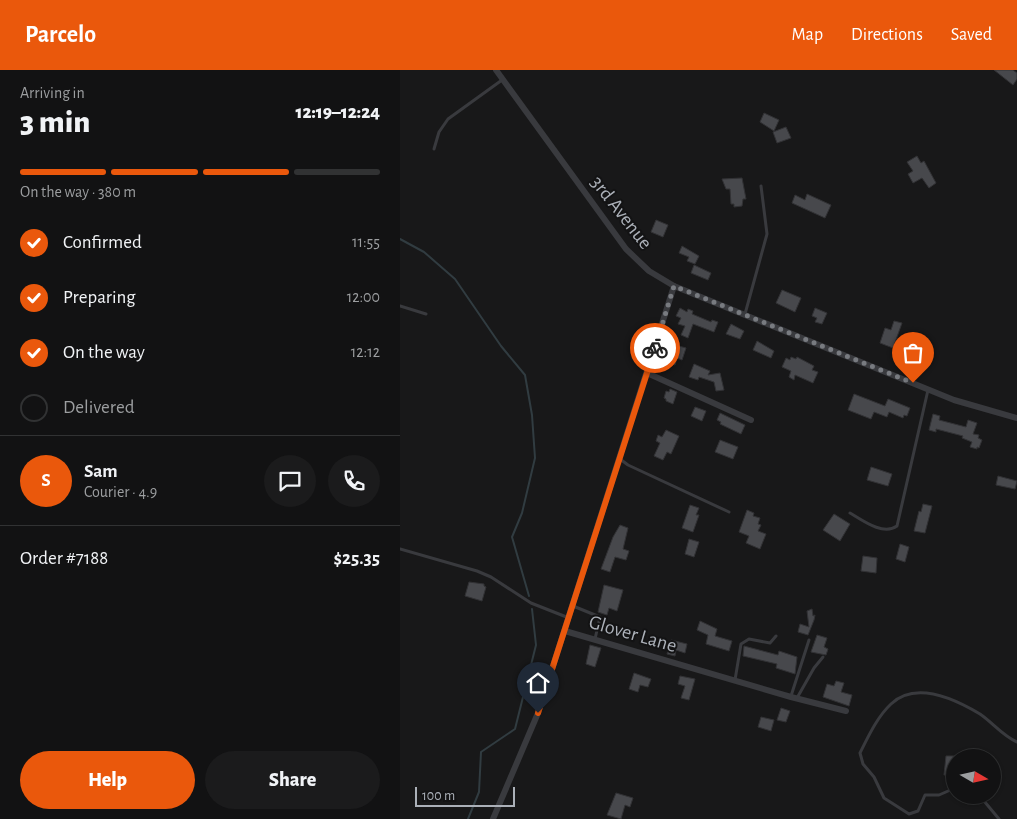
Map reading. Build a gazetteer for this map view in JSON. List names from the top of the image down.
{
  "streets": {
    "street": ["3rd Avenue", "Glover Lane"]
  },
  "scale_bar": "100 m",
  "north": "right",
  "page": {
    "header": "Parcelo",
    "nav": ["Map", "Directions", "Saved"],
    "heading": ["3 min", "Arriving in", "12:19–12:24"],
    "panel": [
      "Sam",
      "Courier · 4.9",
      "Order #7188",
      "$25.35"
    ],
    "bar": "On the way · 380 m",
    "list": [
      ["Confirmed", "11:55"],
      ["Preparing", "12:00"],
      ["On the way", "12:12"],
      "Delivered"
    ],
    "round": "S",
    "buttons": ["Help", "Share"],
    "scale": "100 m"
  }
}
